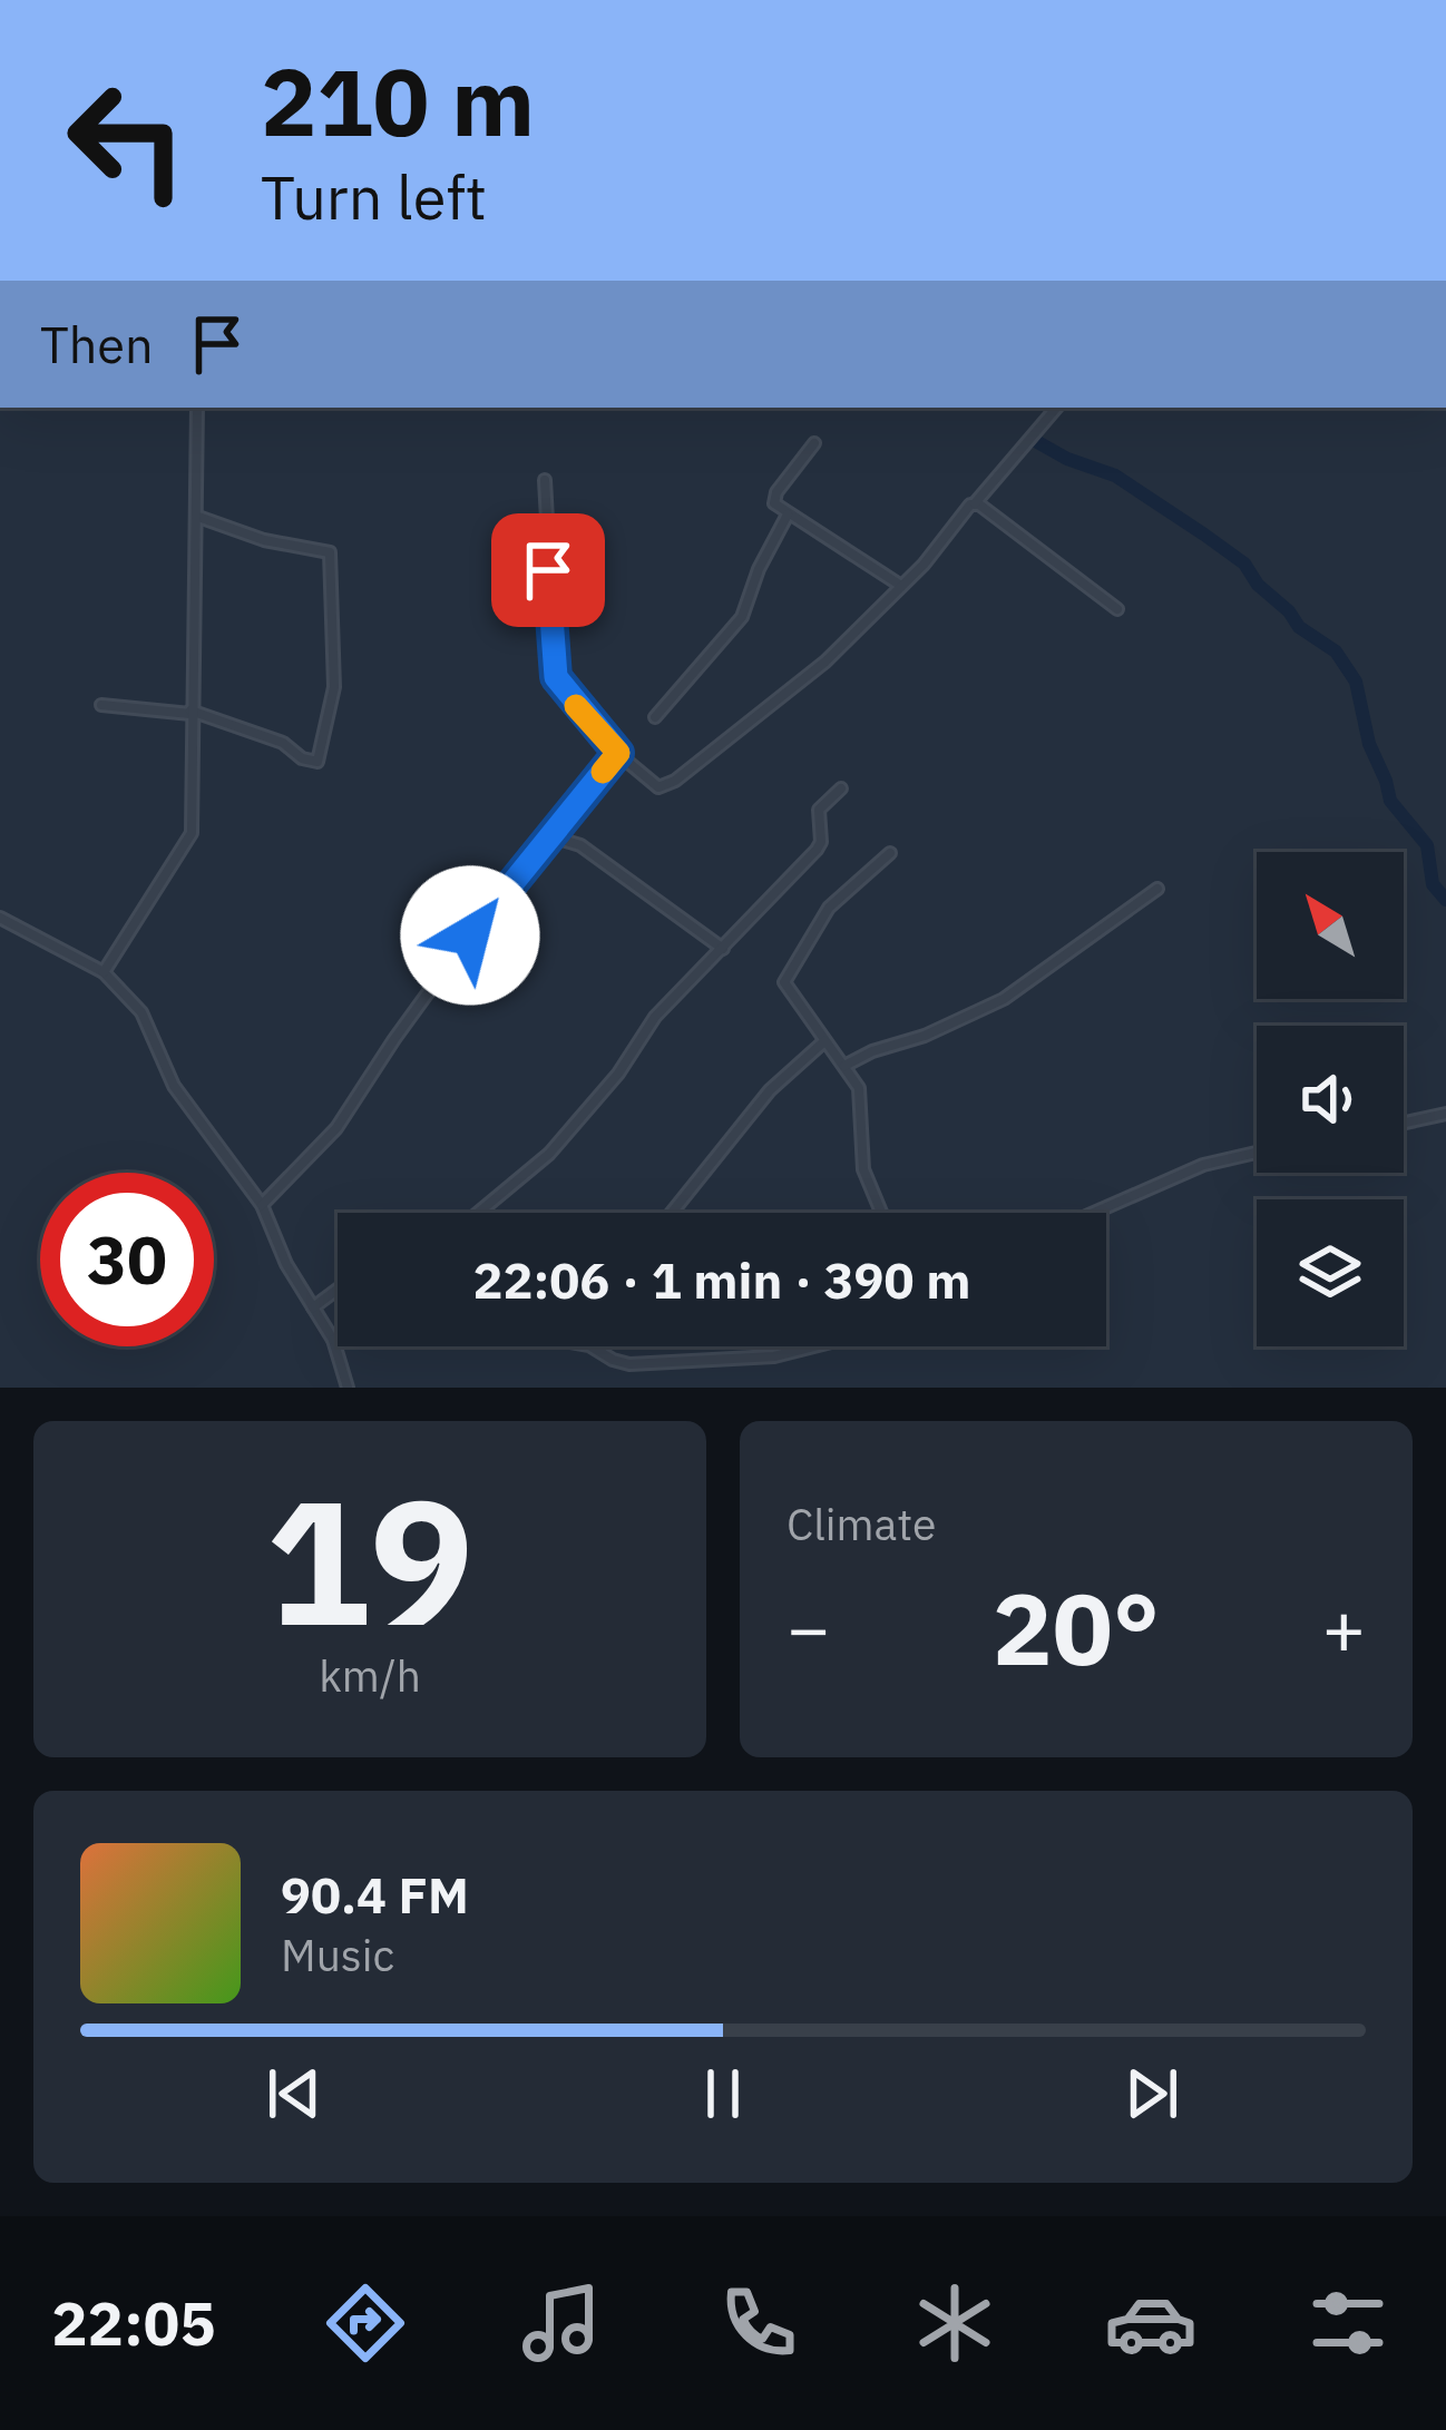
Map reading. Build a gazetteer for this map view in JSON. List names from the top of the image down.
{
  "north": "top left",
  "page": {
    "turn": ["210 m", "Turn left"],
    "then": "Then",
    "limit": "30",
    "trip": "22:06 · 1 min · 390 m",
    "tile": [
      ["19", "km/h"],
      "Climate"
    ],
    "heat": ["−", "20°", "+"],
    "song": ["90.4 FM", "Music"],
    "tabs": "22:05"
  }
}
